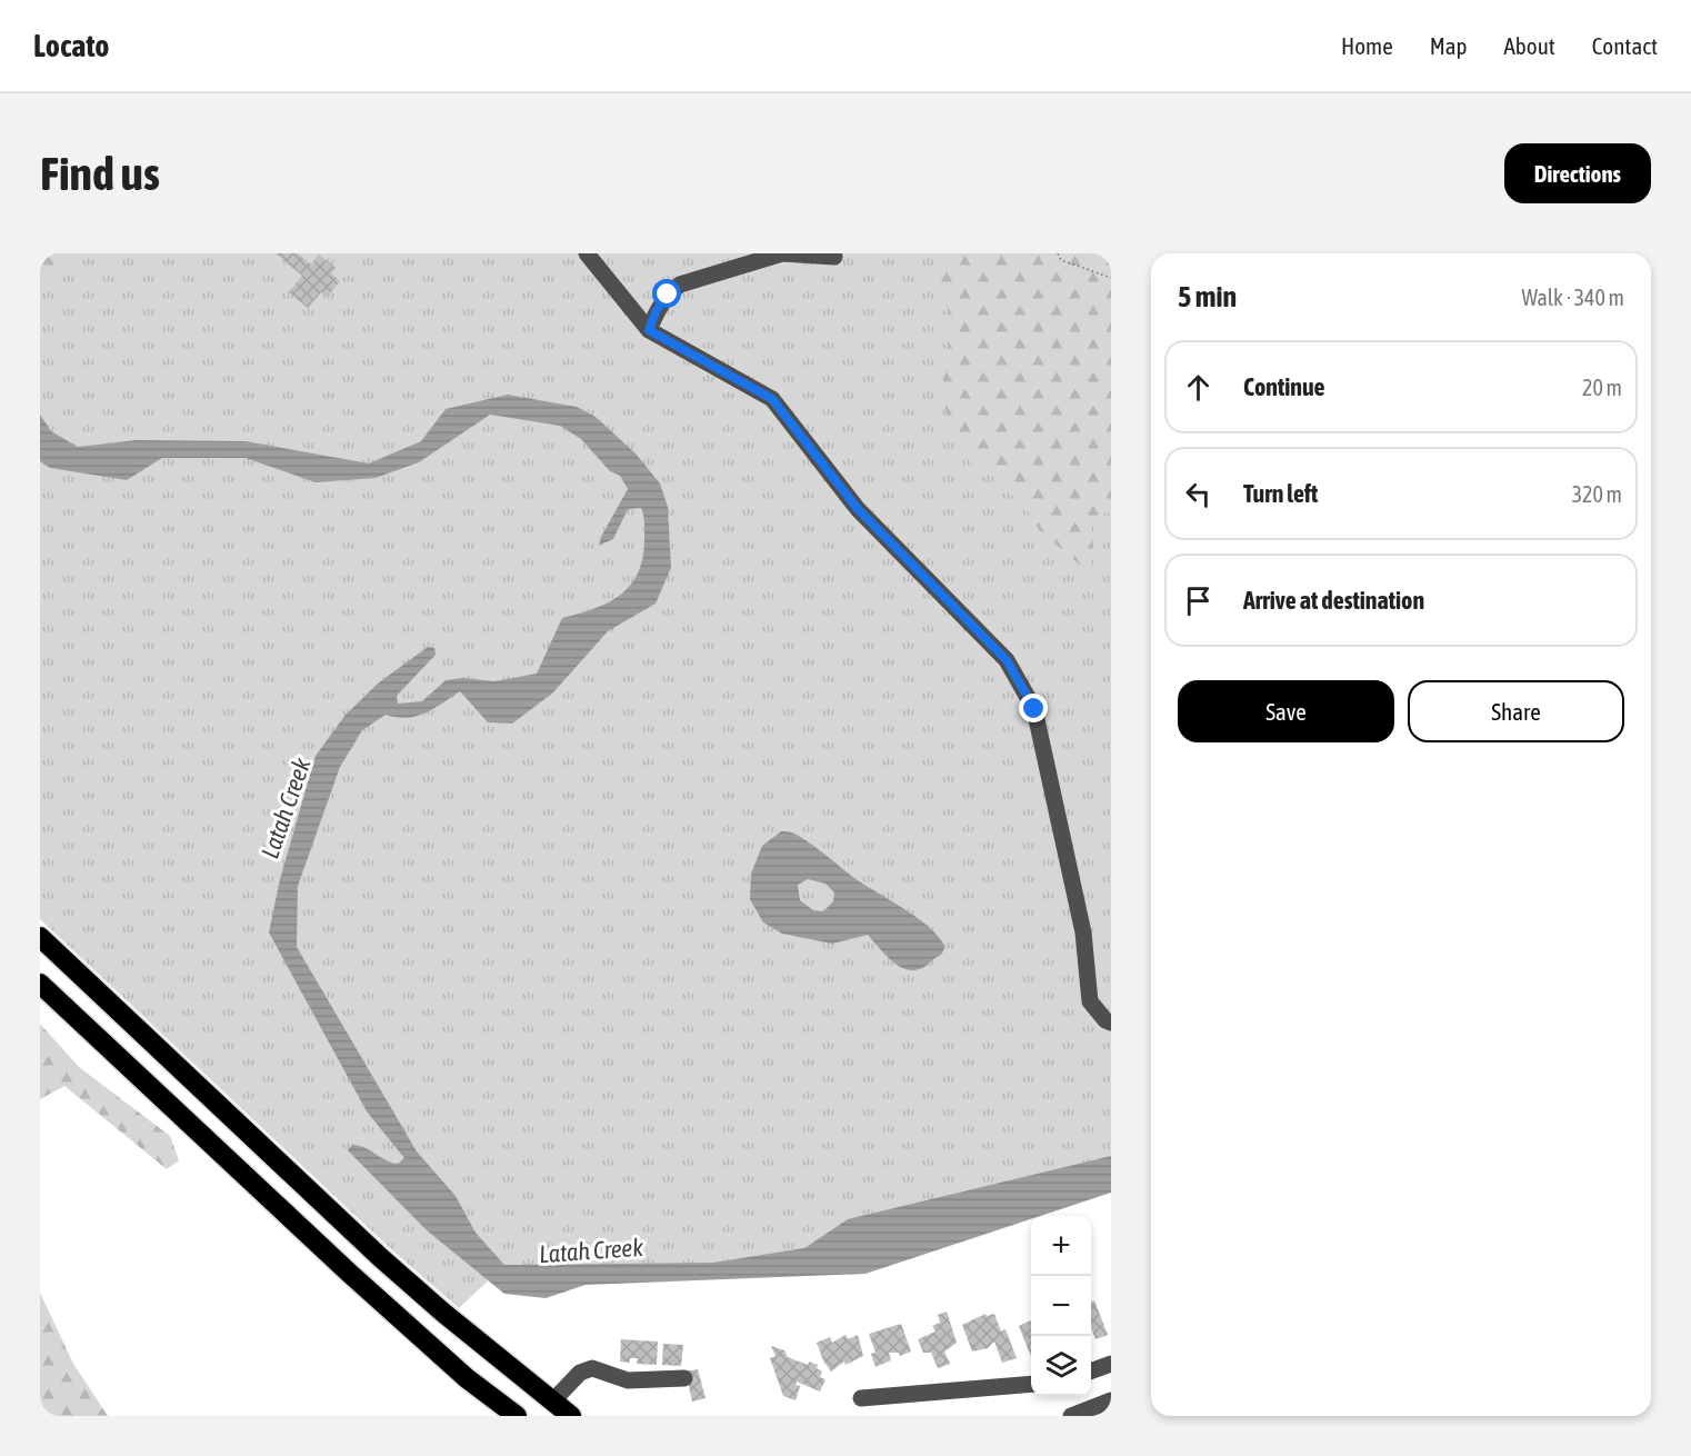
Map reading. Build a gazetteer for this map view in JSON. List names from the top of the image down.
{
  "water": ["Latah Creek"],
  "page": {
    "header": "Locato",
    "nav": [
      "Home",
      "Map",
      "About",
      "Contact"
    ],
    "buttons": [
      "Directions",
      ["Save", "Share"]
    ],
    "title": "Find us",
    "heading": ["5 min", "Walk · 340 m"],
    "list": [
      ["Continue", "20 m"],
      ["Turn left", "320 m"],
      "Arrive at destination"
    ],
    "map_buttons": ["+", "−"]
  }
}
